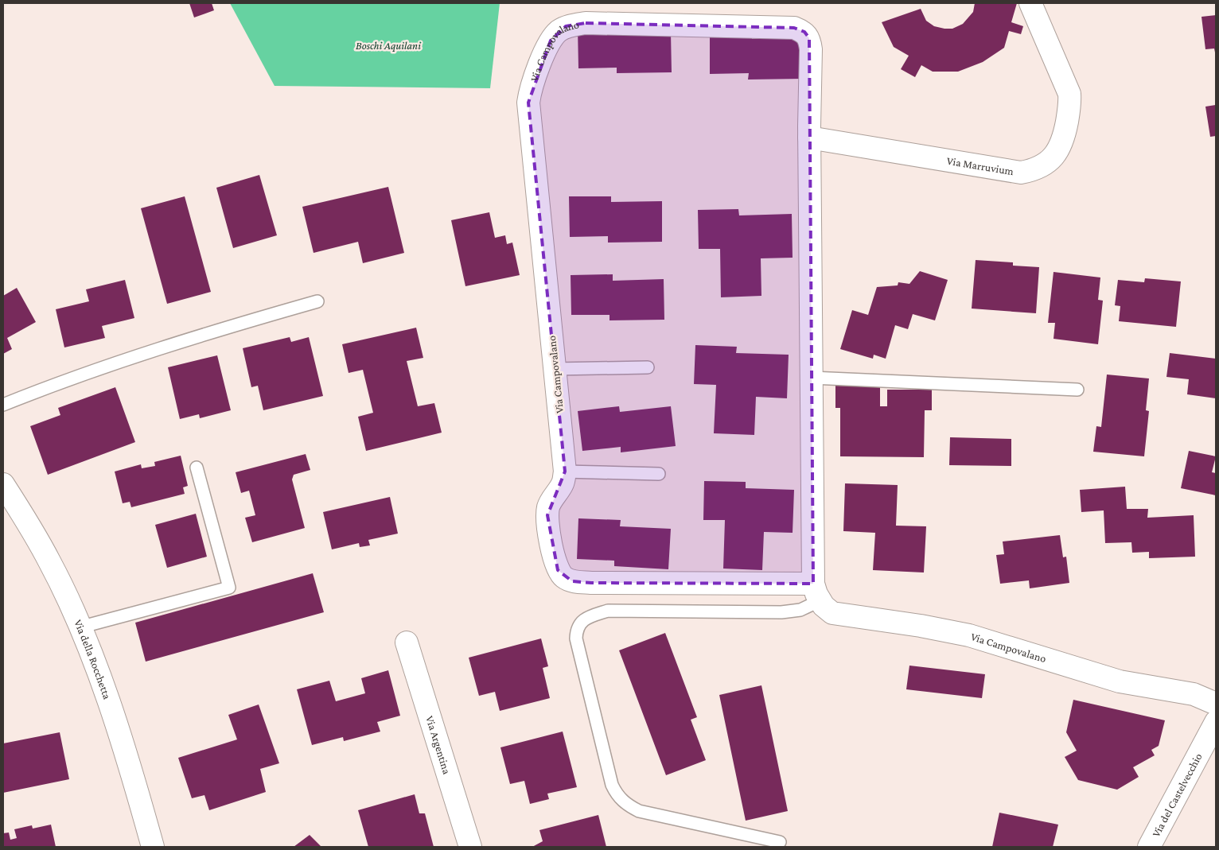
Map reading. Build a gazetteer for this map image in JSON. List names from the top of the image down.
{
  "streets": {
    "street": [
      "Via Campovalano",
      "Via Marruvium",
      "Via della Rocchetta",
      "Via Argentina",
      "Via del Castelvecchio"
    ]
  },
  "crossings": [
    ["Via Campovalano", "Via Marruvium"]
  ],
  "parks": ["Boschi Aquilani"]
}
